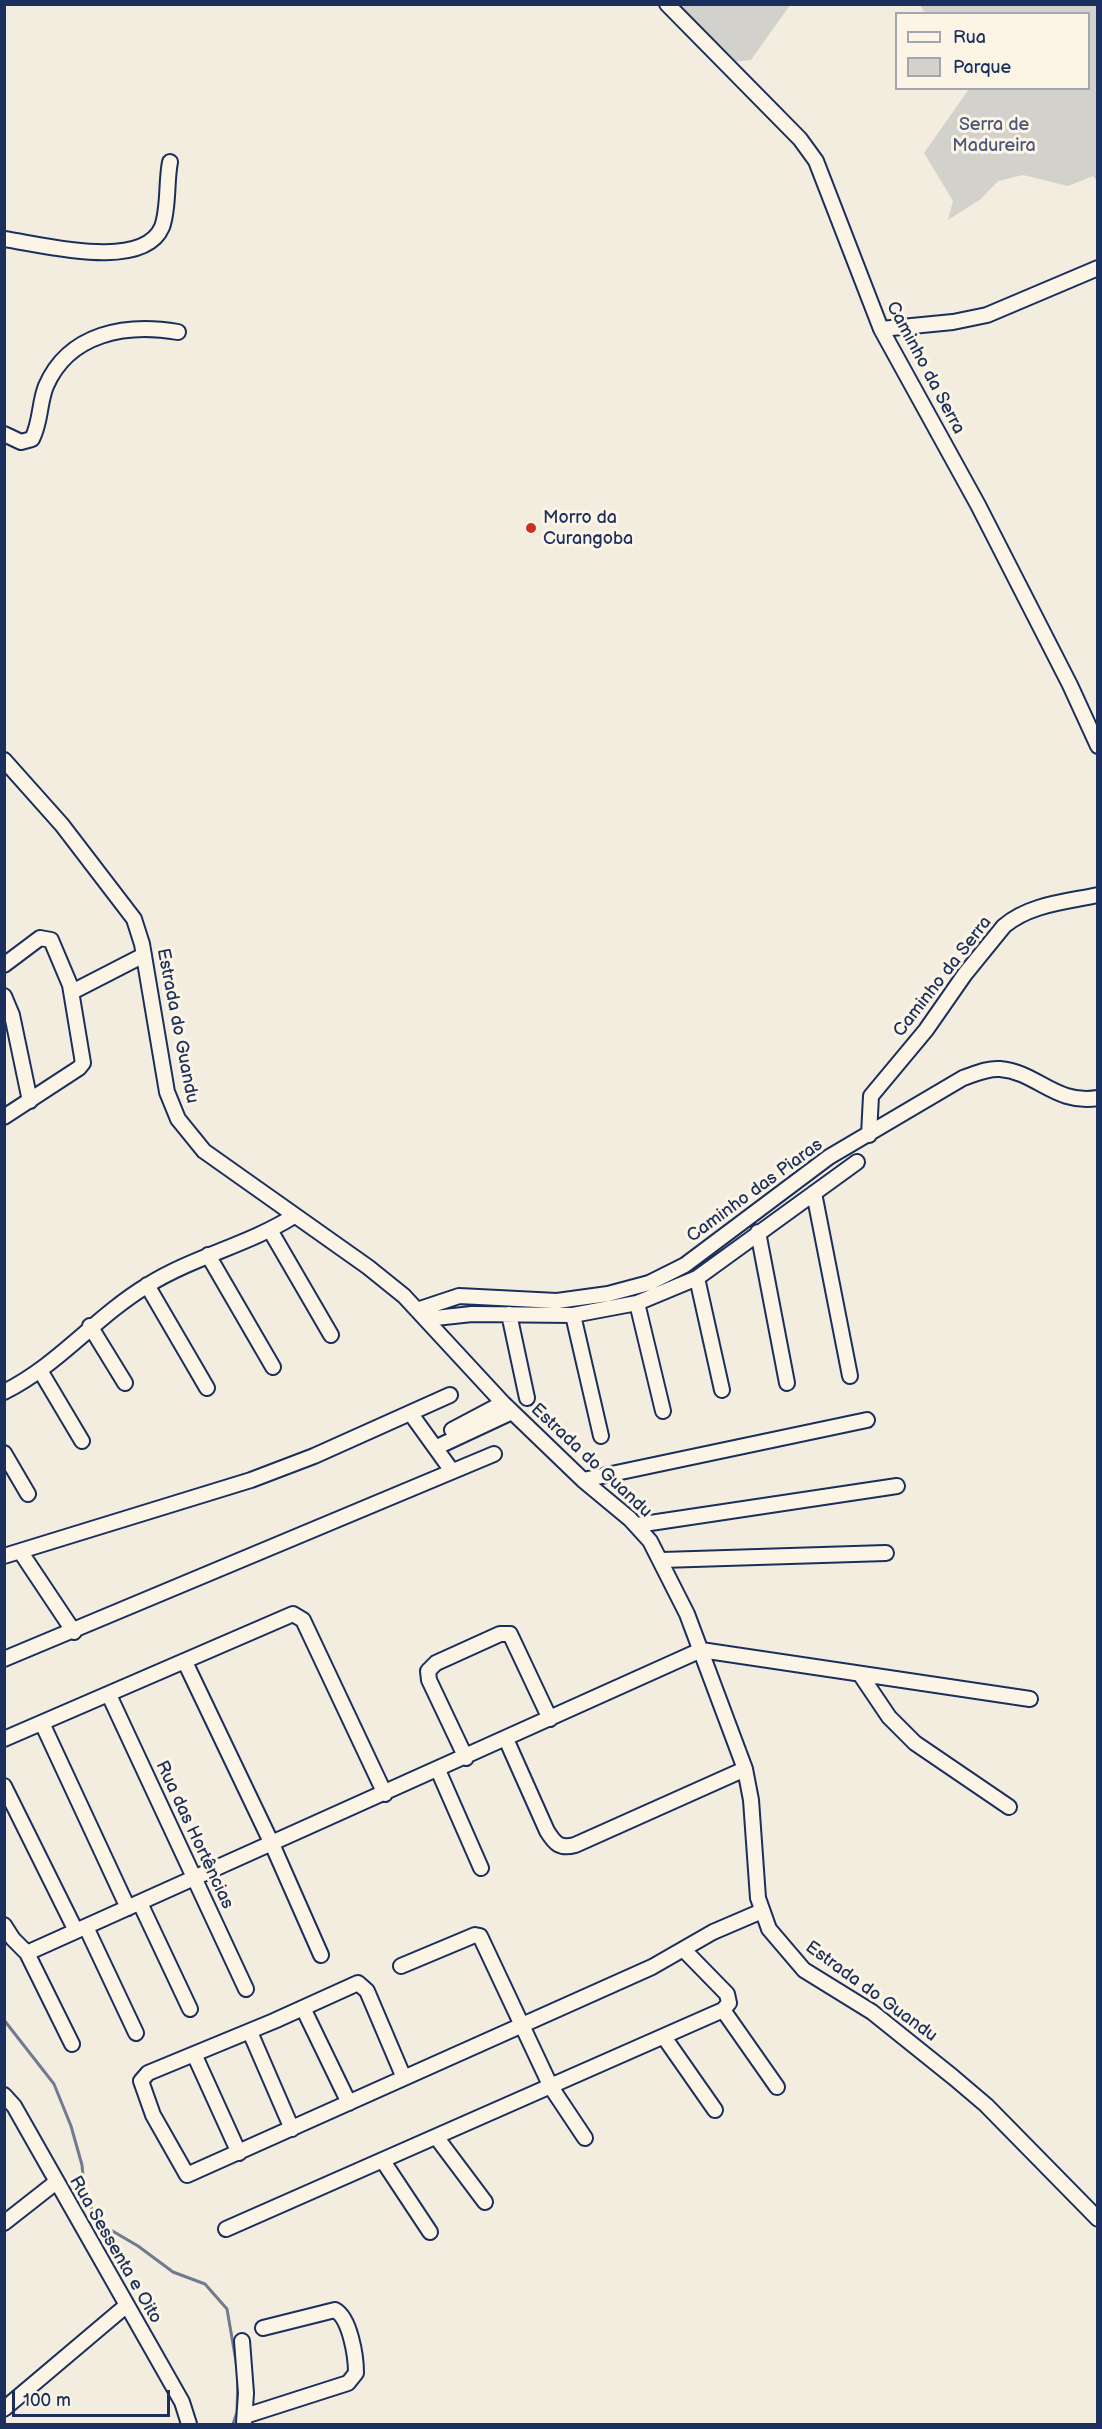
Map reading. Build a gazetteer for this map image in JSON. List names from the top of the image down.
{
  "streets": {
    "street": [
      "Caminho da Serra",
      "Estrada do Guandu",
      "Caminho das Piaras",
      "Rua das Hortências",
      "Rua Sessenta e Oito"
    ]
  },
  "crossings": [
    ["Caminho da Serra", "Caminho das Piaras"],
    ["Estrada do Guandu", "Caminho das Piaras"]
  ],
  "parks": ["Serra de Madureira"],
  "places": ["Morro da Curangoba"],
  "legend": ["Rua", "Parque"],
  "scale_bar": "100 m"
}
